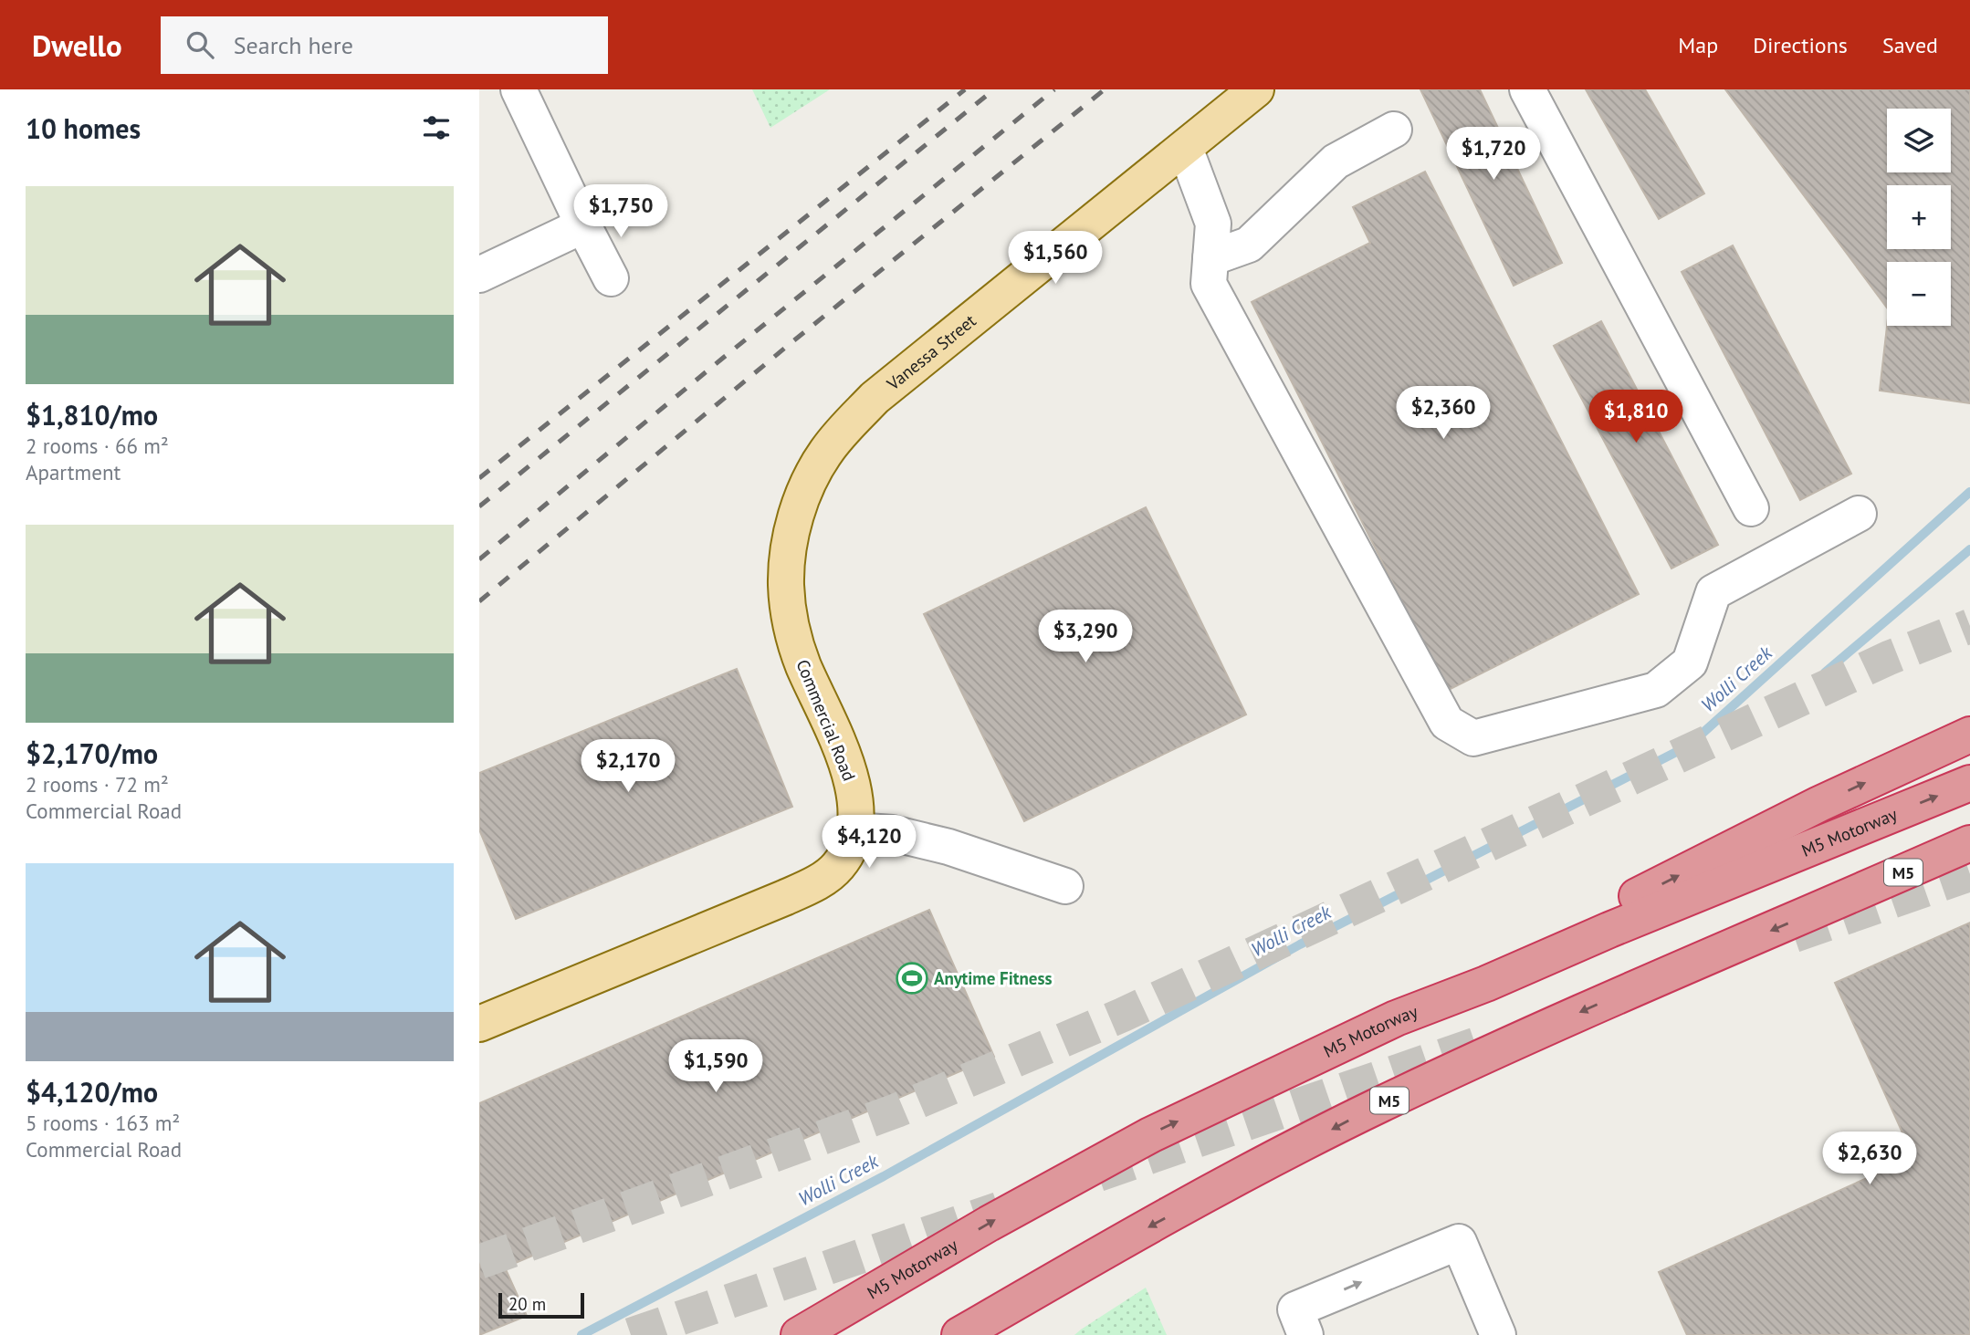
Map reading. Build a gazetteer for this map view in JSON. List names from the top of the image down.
{
  "streets": {
    "highway": ["M5 Motorway", "M5"],
    "main road": ["Vanessa Street", "Commercial Road"]
  },
  "crossings": [
    ["Vanessa Street", "Commercial Road"]
  ],
  "water": ["Wolli Creek"],
  "places": {
    "sports": ["Anytime Fitness"]
  },
  "scale_bar": "20 m",
  "page": {
    "header": "Dwello",
    "search": "Search here",
    "nav": ["Map", "Directions", "Saved"],
    "heading": "10 homes",
    "map_buttons": ["+", "−"],
    "price": [
      "$1,720",
      "$1,750",
      "$1,560",
      "$2,360",
      "$1,810",
      "$3,290",
      "$2,170",
      "$4,120",
      "$1,590",
      "$2,630"
    ],
    "list": [
      {
        "name": "$1,810/mo",
        "note": "2 rooms · 66 m² · Apartment"
      },
      {
        "name": "$2,170/mo",
        "note": "2 rooms · 72 m² · Commercial Road"
      },
      {
        "name": "$4,120/mo",
        "note": "5 rooms · 163 m² · Commercial Road"
      }
    ],
    "scale": "20 m"
  }
}
